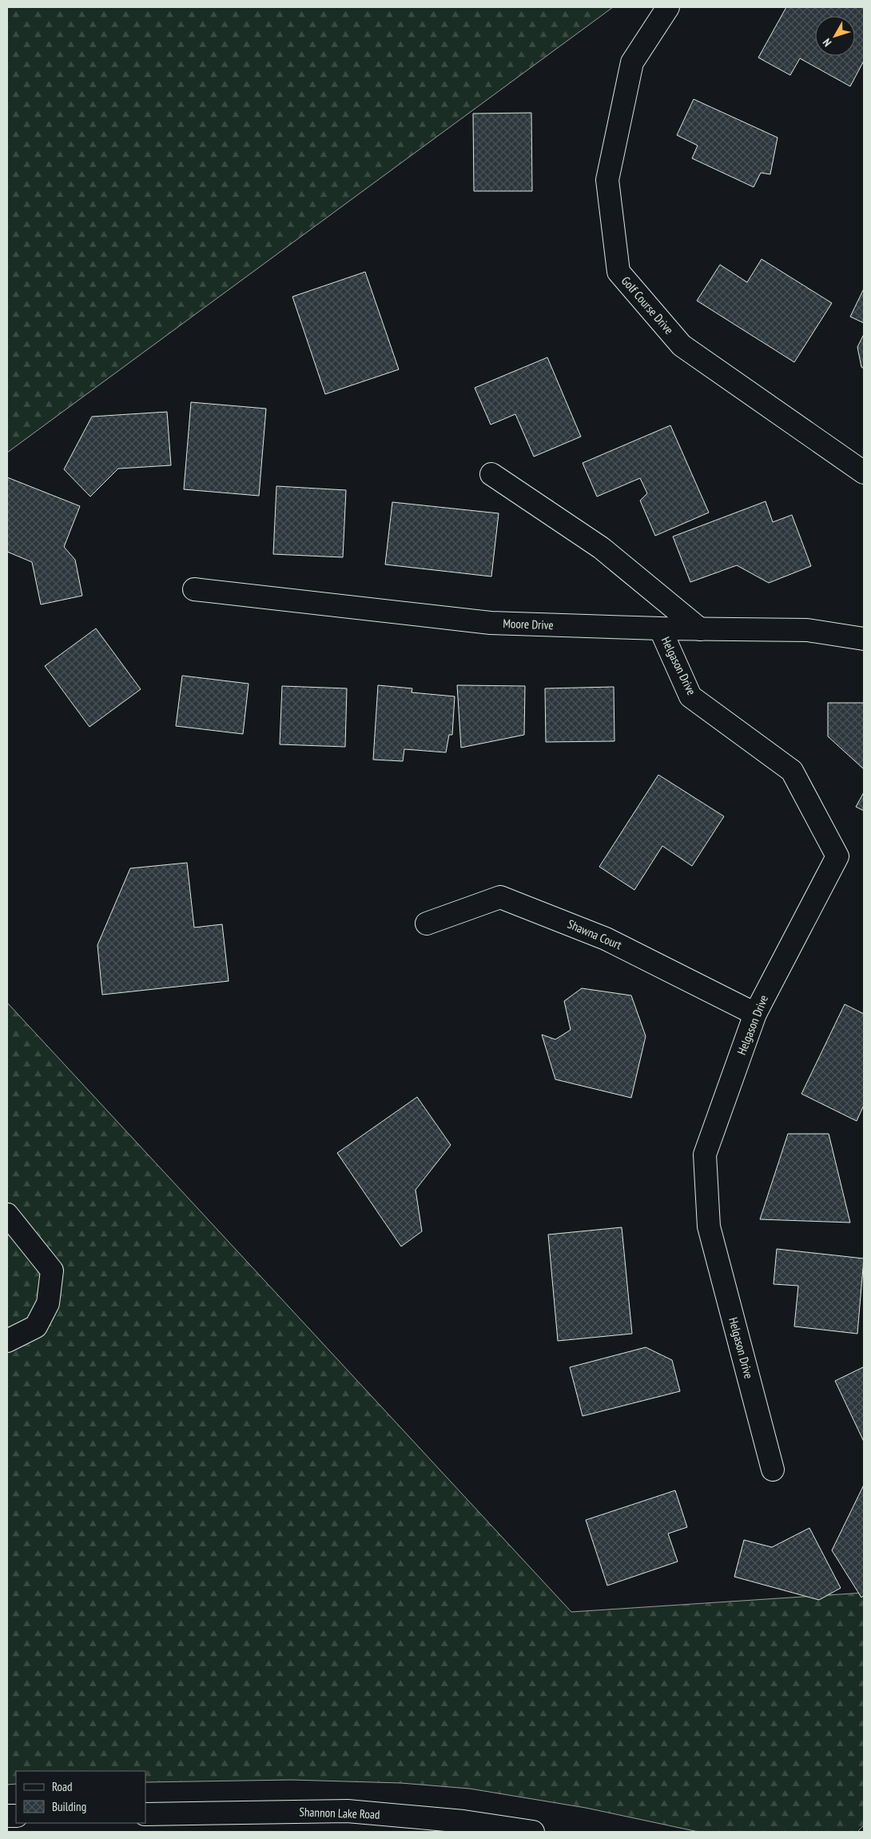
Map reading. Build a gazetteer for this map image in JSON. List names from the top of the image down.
{
  "streets": {
    "street": [
      "Golf Course Drive",
      "Moore Drive",
      "Helgason Drive",
      "Shawna Court",
      "Shannon Lake Road"
    ]
  },
  "crossings": [
    ["Moore Drive", "Helgason Drive"],
    ["Helgason Drive", "Shawna Court"]
  ],
  "legend": ["Road", "Building"],
  "north": "bottom left"
}
